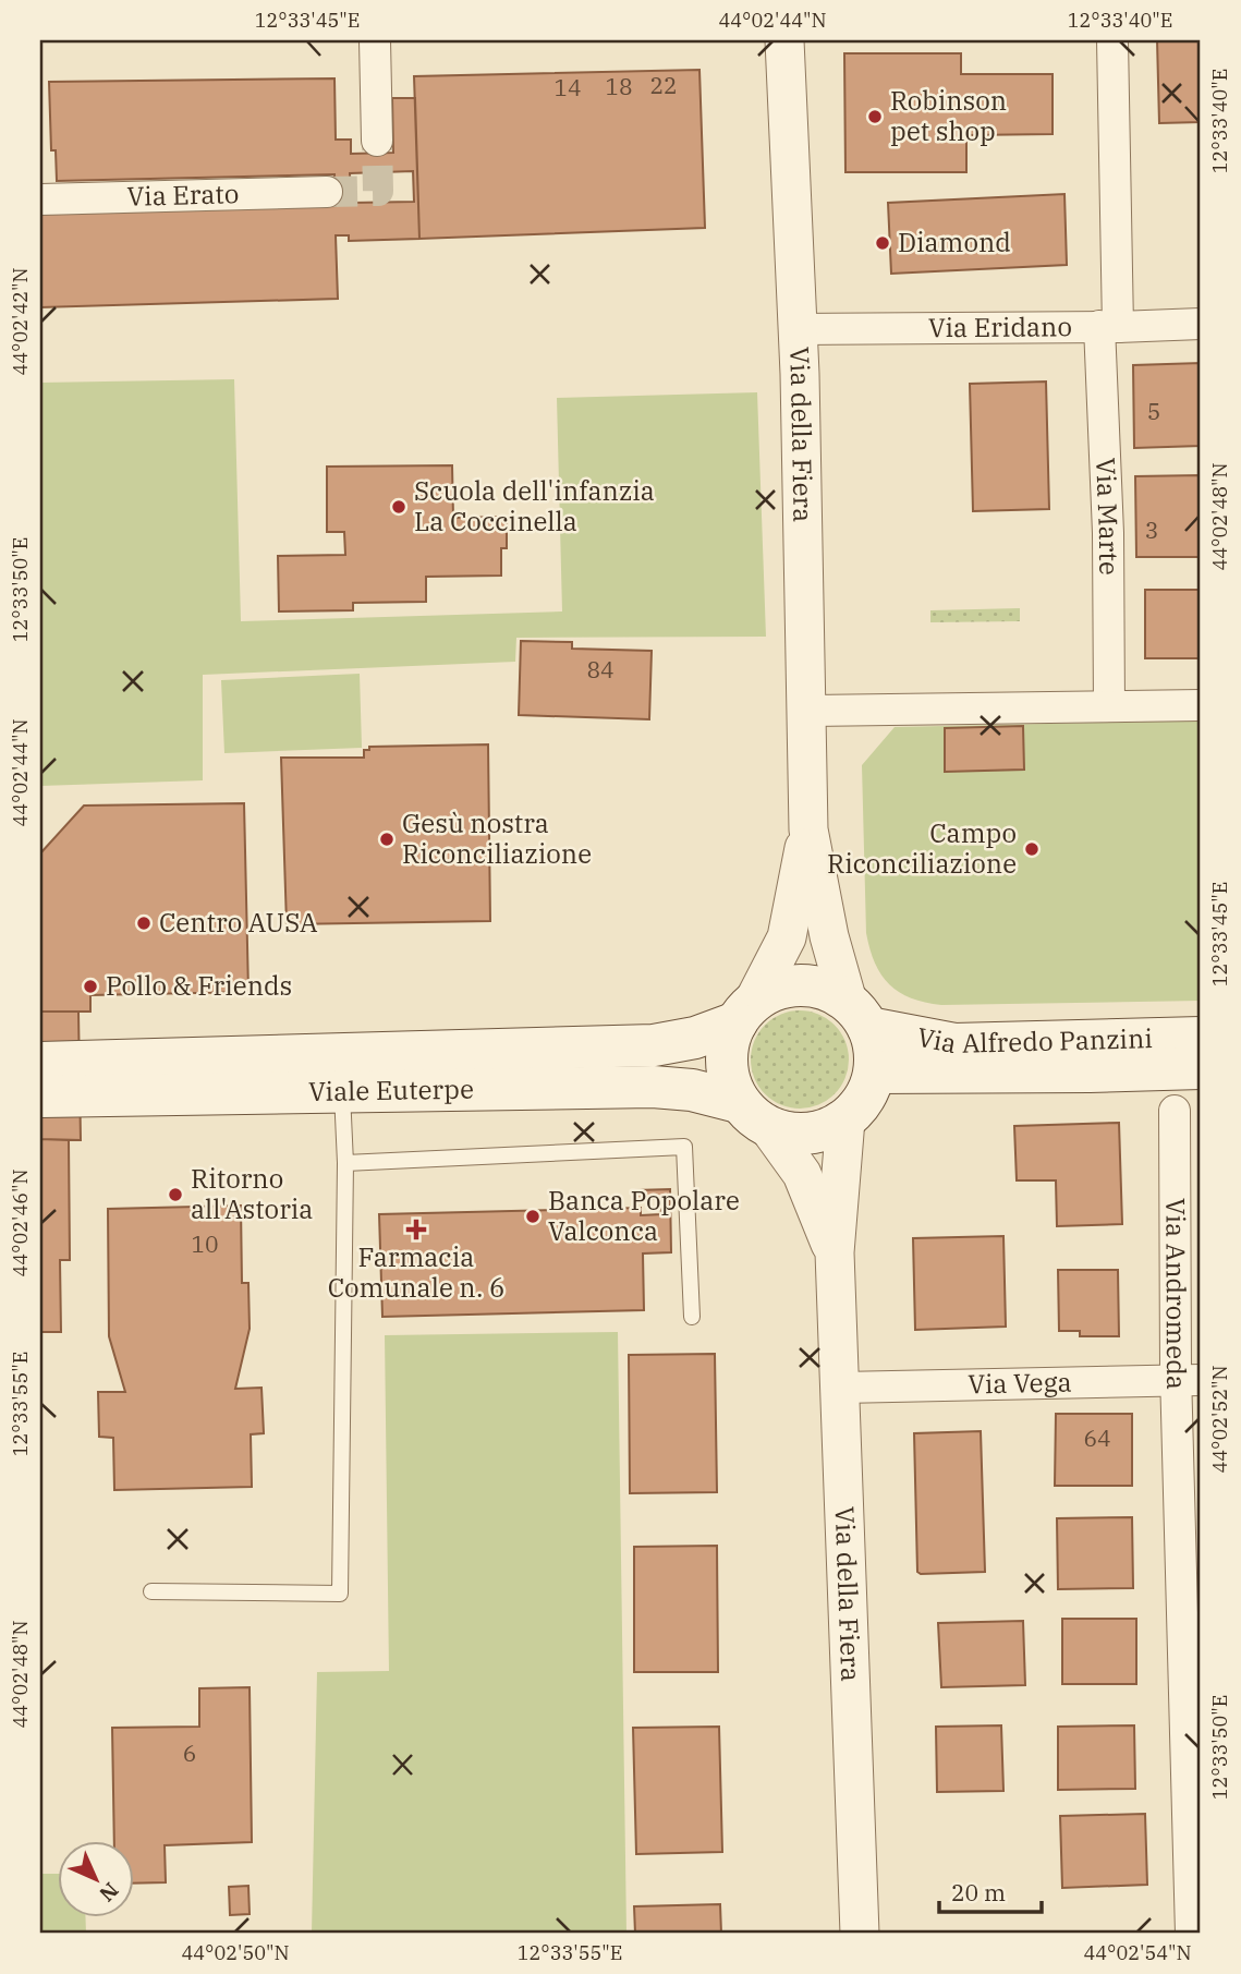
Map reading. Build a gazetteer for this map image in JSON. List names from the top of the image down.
{
  "streets": {
    "main road": ["Via Alfredo Panzini", "Viale Euterpe"],
    "street": [
      "Via Erato",
      "Via Eridano",
      "Via della Fiera",
      "Via Marte",
      "Via Andromeda",
      "Via Vega"
    ]
  },
  "crossings": [
    ["Via Eridano", "Via della Fiera"],
    ["Via Eridano", "Via Marte"],
    ["Via della Fiera", "Via Alfredo Panzini"],
    ["Via della Fiera", "Viale Euterpe"],
    ["Via della Fiera", "Via Vega"],
    ["Via Alfredo Panzini", "Viale Euterpe"],
    ["Via Andromeda", "Via Vega"]
  ],
  "places": {
    "other": [
      "Robinson pet shop",
      "Diamond",
      "Scuola dell'infanzia La Coccinella",
      "Gesù nostra Riconciliazione",
      "Campo Riconciliazione",
      "Centro AUSA",
      "Pollo & Friends",
      "Ritorno all'Astoria",
      "Banca Popolare Valconca"
    ],
    "health": ["Farmacia Comunale n. 6"]
  },
  "house_numbers": [
    "22",
    "18",
    "14",
    "5",
    "3",
    "84",
    "10",
    "64",
    "6"
  ],
  "scale_bar": "20 m",
  "north": "bottom right",
  "coordinates": [
    "12°33'45\"E",
    "44°02'44\"N",
    "12°33'40\"E",
    "44°02'42\"N",
    "44°02'48\"N",
    "12°33'50\"E",
    "44°02'46\"N",
    "12°33'55\"E",
    "44°02'52\"N",
    "44°02'50\"N",
    "44°02'54\"N"
  ]
}
